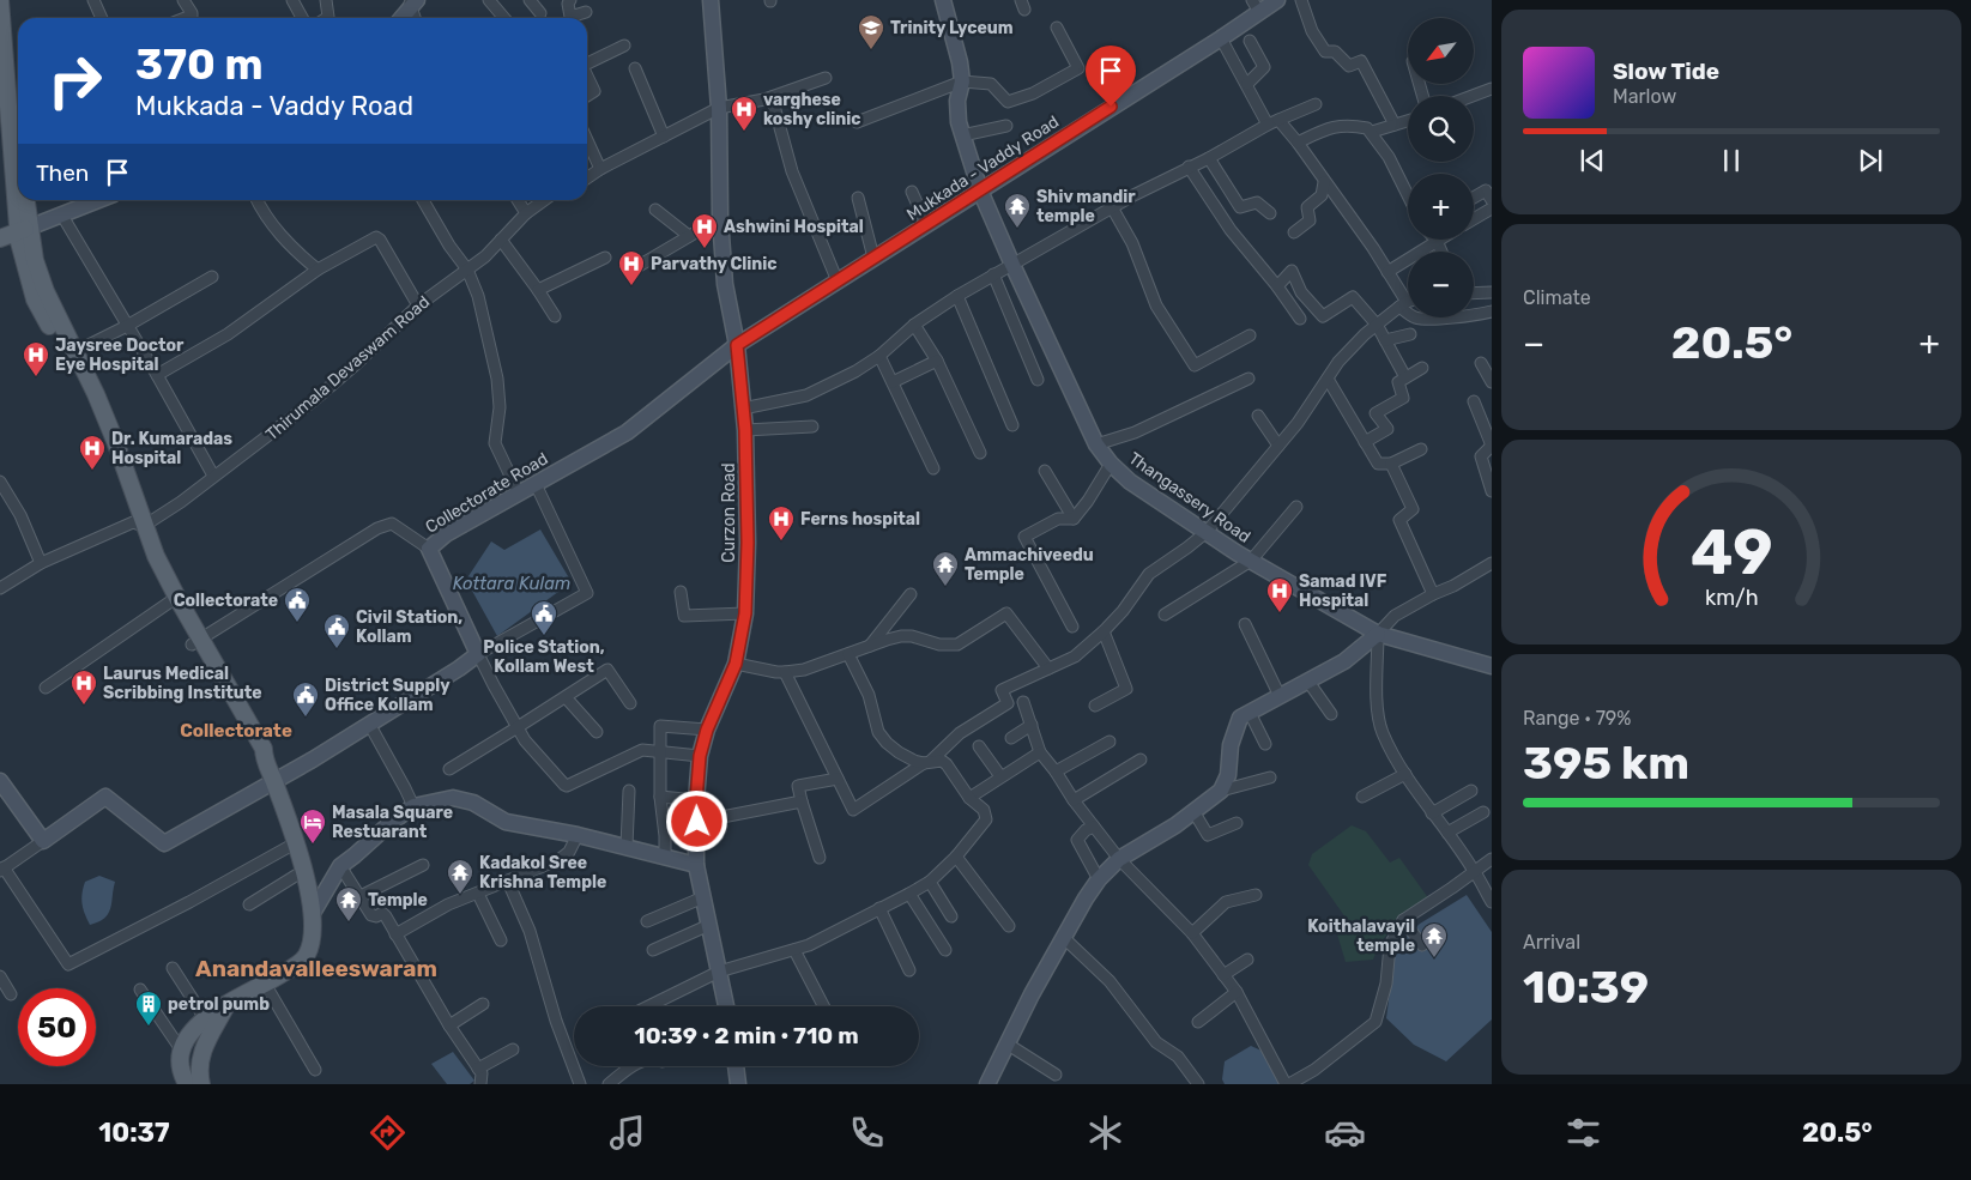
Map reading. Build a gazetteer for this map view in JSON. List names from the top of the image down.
{
  "streets": {
    "street": [
      "Mukkada - Vaddy Road",
      "Thirumala Devaswam Road",
      "Collectorate Road",
      "Thangassery Road",
      "Curzon Road"
    ]
  },
  "crossings": [
    ["Mukkada - Vaddy Road", "Collectorate Road"],
    ["Mukkada - Vaddy Road", "Thangassery Road"],
    ["Mukkada - Vaddy Road", "Curzon Road"],
    ["Collectorate Road", "Curzon Road"]
  ],
  "districts": ["Collectorate", "Anandavalleeswaram"],
  "water": ["Kottara Kulam"],
  "places": {
    "school or university": ["Trinity Lyceum"],
    "hospital": [
      "varghese koshy clinic",
      "Ashwini Hospital",
      "Parvathy Clinic",
      "Jaysree Doctor Eye Hospital",
      "Dr. Kumaradas Hospital",
      "Ferns hospital",
      "Samad IVF Hospital",
      "Laurus Medical Scribbing Institute"
    ],
    "temple": [
      "Shiv mandir temple",
      "Ammachiveedu Temple",
      "Kadakol Sree Krishna Temple",
      "Temple",
      "Koithalavayil temple"
    ],
    "public building": [
      "Collectorate",
      "Police Station, Kollam West",
      "Civil Station, Kollam",
      "District Supply Office Kollam"
    ],
    "hotel": ["Masala Square Restuarant"],
    "building": ["petrol pumb"]
  },
  "north": "bottom left",
  "page": {
    "map_buttons": ["+", "−"],
    "turn": ["370 m", "Mukkada - Vaddy Road"],
    "song": ["Slow Tide", "Marlow"],
    "then": "Then",
    "tile": [
      "Climate",
      ["Range · 79%", "395 km"],
      ["Arrival", "10:39"]
    ],
    "heat": ["−", "20.5°", "+"],
    "limit": "50",
    "trip": "10:39 · 2 min · 710 m",
    "tabs": ["10:37", "20.5°"],
    "gauge": ["49", "km/h"]
  }
}
